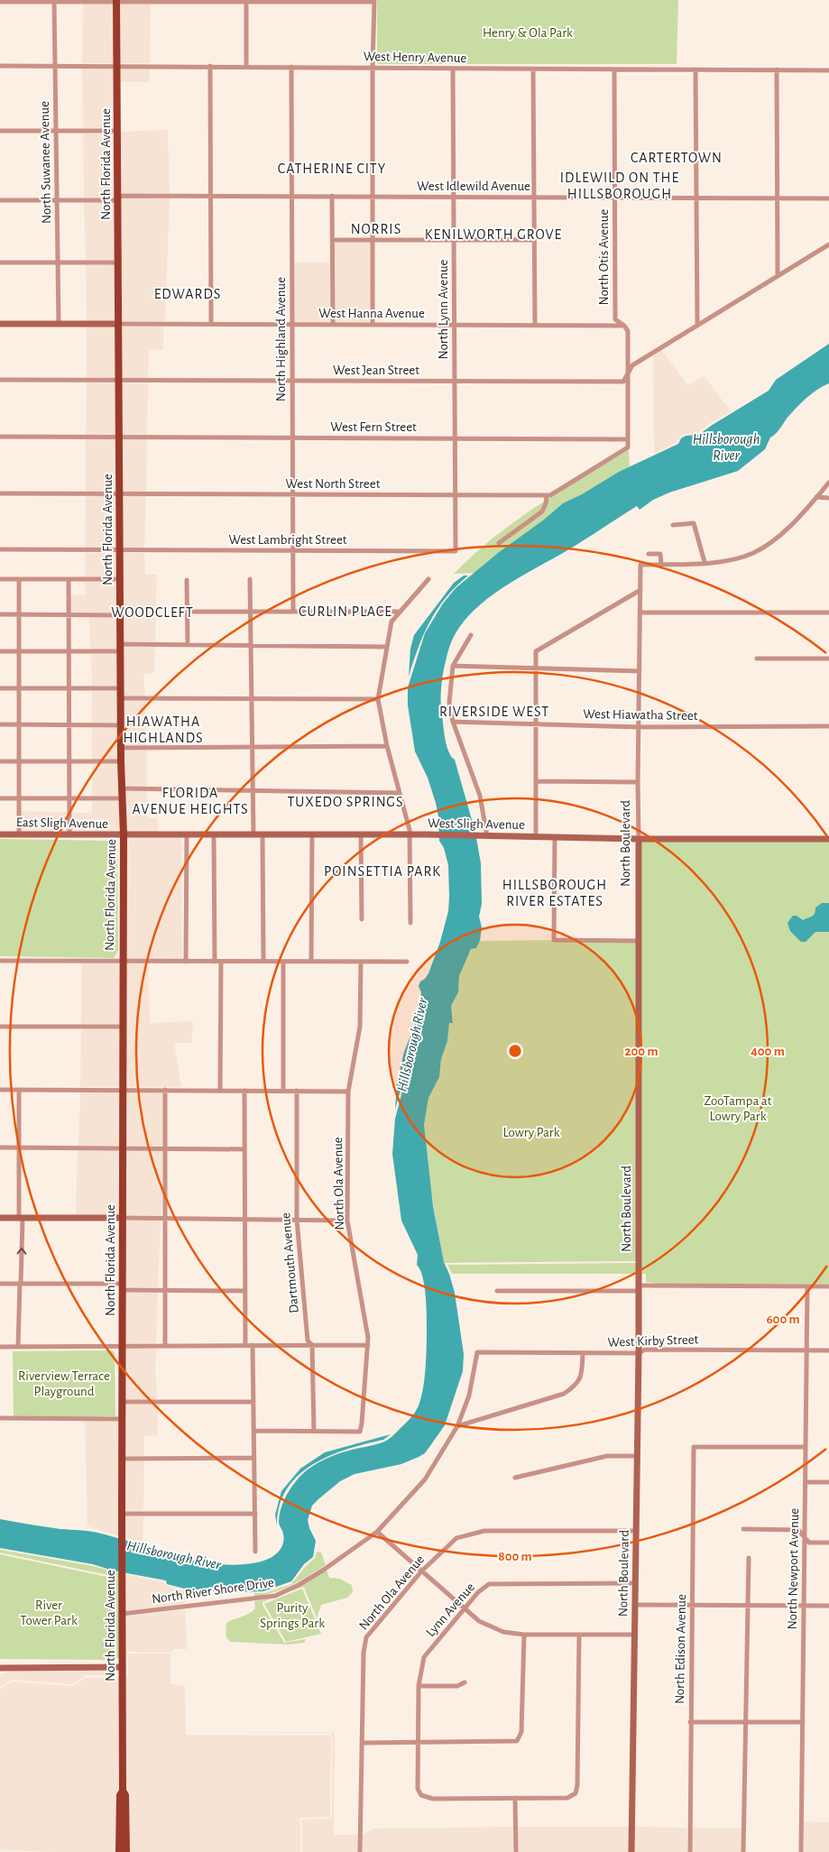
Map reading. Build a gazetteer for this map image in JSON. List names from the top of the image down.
{
  "streets": {
    "main road": ["North Florida Avenue"],
    "street": [
      "West Henry Avenue",
      "North Suwanee Avenue",
      "West Idlewild Avenue",
      "North Otis Avenue",
      "North Lynn Avenue",
      "West Hanna Avenue",
      "North Highland Avenue",
      "West Jean Street",
      "West Fern Street",
      "West North Street",
      "West Lambright Street",
      "West Hiawatha Street",
      "East Sligh Avenue",
      "West Sligh Avenue",
      "North Boulevard",
      "North Ola Avenue",
      "Dartmouth Avenue",
      "West Kirby Street",
      "North Newport Avenue",
      "North River Shore Drive",
      "Lynn Avenue",
      "North Edison Avenue"
    ]
  },
  "crossings": [
    ["West Henry Avenue", "North Suwanee Avenue"],
    ["West Henry Avenue", "North Florida Avenue"],
    ["West Henry Avenue", "North Otis Avenue"],
    ["West Henry Avenue", "North Lynn Avenue"],
    ["West Henry Avenue", "North Highland Avenue"],
    ["North Suwanee Avenue", "West Idlewild Avenue"],
    ["North Florida Avenue", "West Idlewild Avenue"],
    ["North Florida Avenue", "West Hanna Avenue"],
    ["North Florida Avenue", "West Jean Street"],
    ["North Florida Avenue", "West Fern Street"],
    ["North Florida Avenue", "West North Street"],
    ["North Florida Avenue", "West Lambright Street"],
    ["North Florida Avenue", "East Sligh Avenue"],
    ["North Florida Avenue", "West Sligh Avenue"],
    ["North Florida Avenue", "North River Shore Drive"],
    ["West Idlewild Avenue", "North Otis Avenue"],
    ["West Idlewild Avenue", "North Lynn Avenue"],
    ["West Idlewild Avenue", "North Highland Avenue"],
    ["North Otis Avenue", "West Hanna Avenue"],
    ["North Otis Avenue", "West Jean Street"],
    ["North Otis Avenue", "West Fern Street"],
    ["North Lynn Avenue", "West Hanna Avenue"],
    ["North Lynn Avenue", "West Jean Street"],
    ["North Lynn Avenue", "West Fern Street"],
    ["North Lynn Avenue", "West North Street"],
    ["North Lynn Avenue", "West Lambright Street"],
    ["West Hanna Avenue", "North Highland Avenue"],
    ["North Highland Avenue", "West Jean Street"],
    ["North Highland Avenue", "West Fern Street"],
    ["North Highland Avenue", "West North Street"],
    ["North Highland Avenue", "West Lambright Street"],
    ["West Hiawatha Street", "North Boulevard"],
    ["East Sligh Avenue", "West Sligh Avenue"],
    ["West Sligh Avenue", "North Boulevard"],
    ["North Boulevard", "North Ola Avenue"],
    ["North Boulevard", "West Kirby Street"],
    ["North Boulevard", "Lynn Avenue"],
    ["North Ola Avenue", "Dartmouth Avenue"],
    ["West Kirby Street", "North Newport Avenue"],
    ["West Kirby Street", "North River Shore Drive"],
    ["North Newport Avenue", "North Edison Avenue"]
  ],
  "districts": [
    "CARTERTOWN",
    "CATHERINE CITY",
    "IDLEWILD ON THE HILLSBOROUGH",
    "NORRIS",
    "KENILWORTH GROVE",
    "EDWARDS",
    "CURLIN PLACE",
    "WOODCLEFT",
    "RIVERSIDE WEST",
    "HIAWATHA HIGHLANDS",
    "FLORIDA AVENUE HEIGHTS",
    "TUXEDO SPRINGS",
    "POINSETTIA PARK",
    "HILLSBOROUGH RIVER ESTATES"
  ],
  "water": ["Hillsborough River"],
  "parks": [
    "Henry & Ola Park",
    "ZooTampa at Lowry Park",
    "Lowry Park",
    "Riverview Terrace Playground",
    "River Tower Park",
    "Purity Springs Park"
  ],
  "rings": [
    "200 m",
    "400 m",
    "600 m",
    "800 m"
  ]
}
